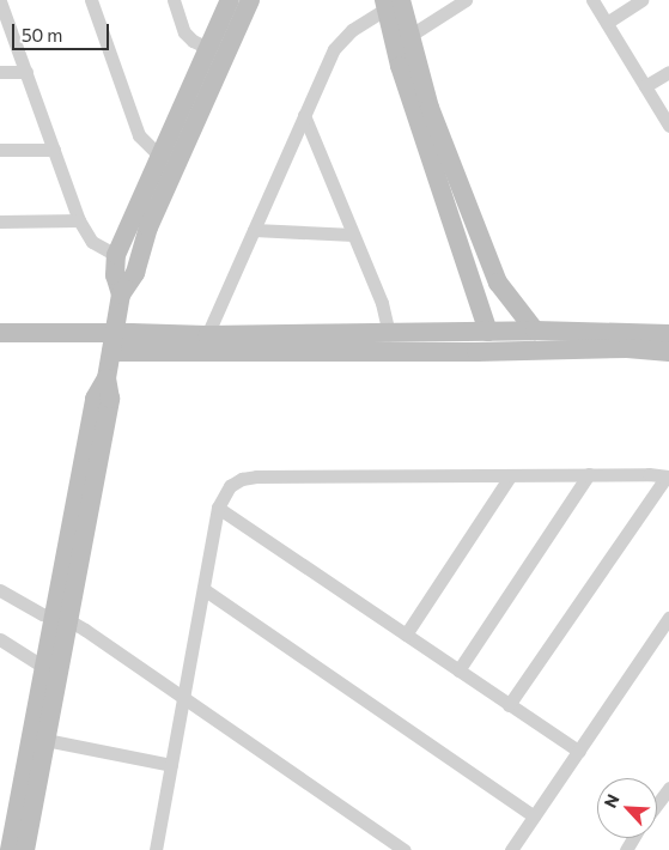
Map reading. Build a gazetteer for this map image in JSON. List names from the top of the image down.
{
  "scale_bar": "50 m",
  "north": "top left"
}
